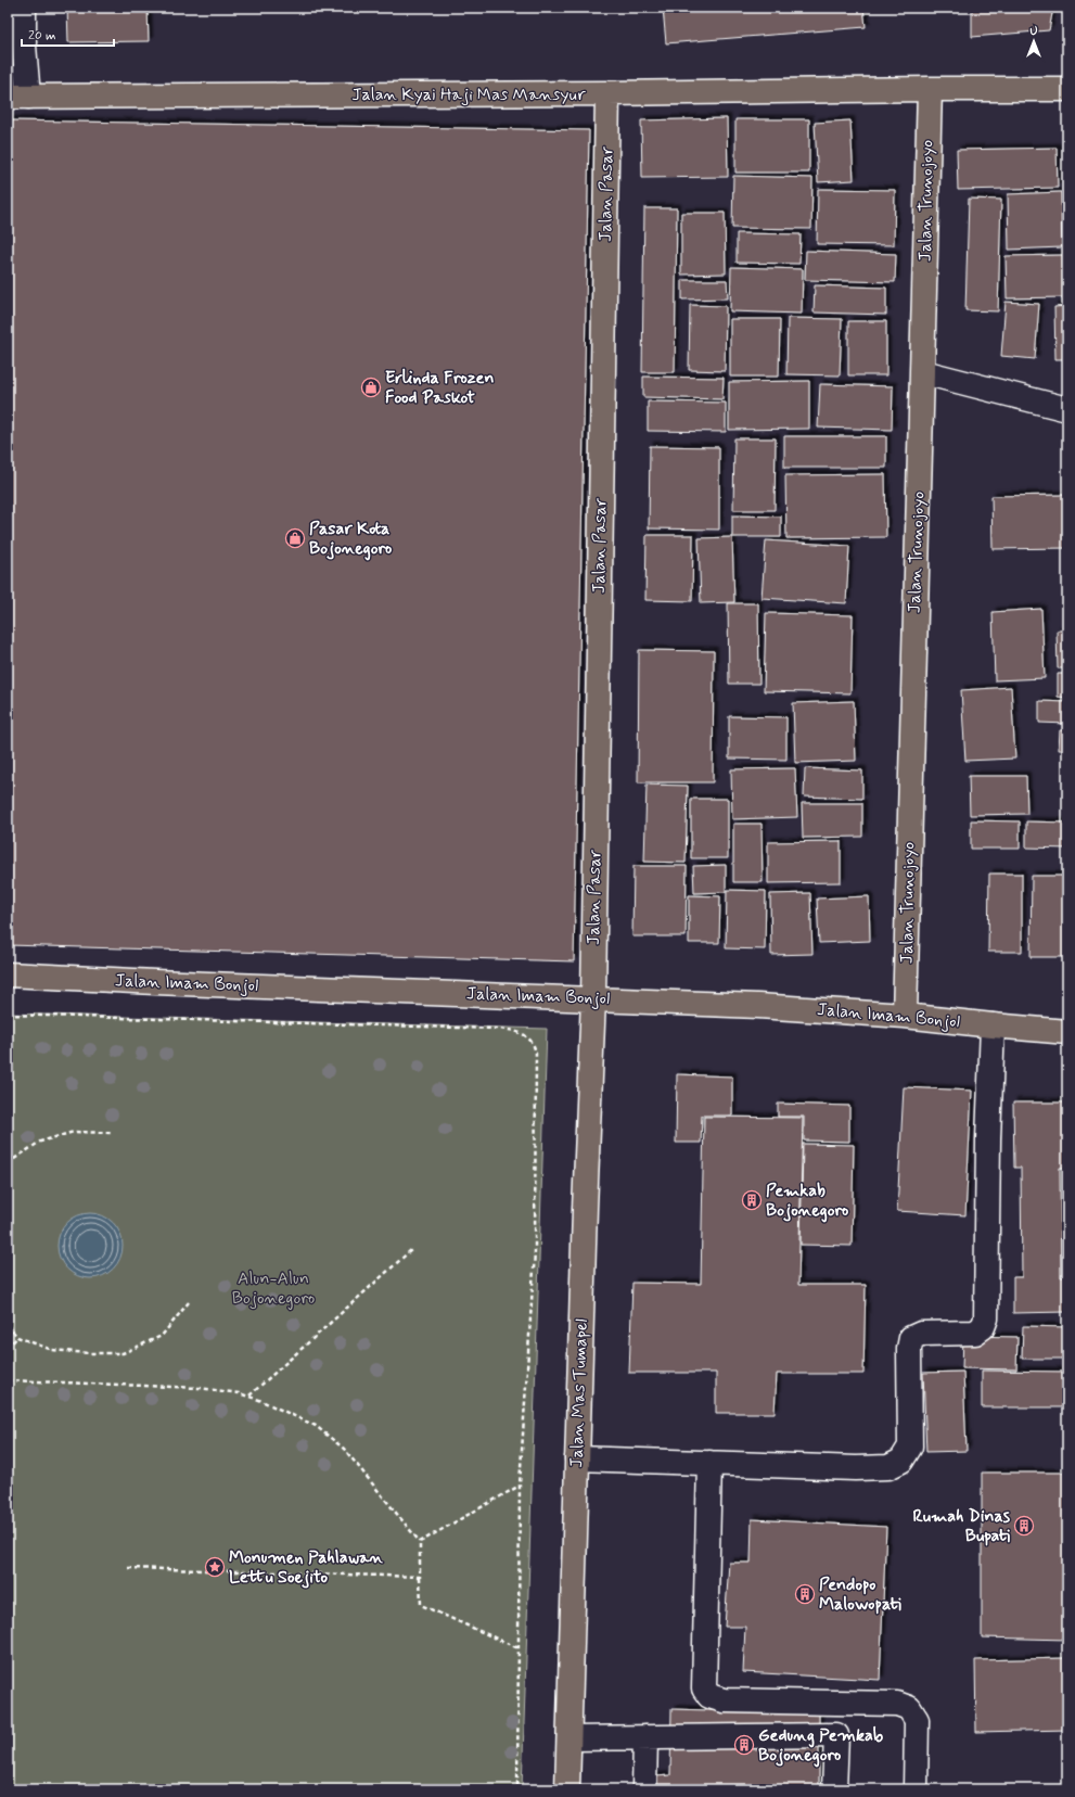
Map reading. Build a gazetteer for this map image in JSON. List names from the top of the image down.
{
  "streets": {
    "main road": [
      "Jalan Kyai Haji Mas Mansyur",
      "Jalan Pasar",
      "Jalan Trunojoyo",
      "Jalan Imam Bonjol",
      "Jalan Mas Tumapel"
    ]
  },
  "crossings": [
    ["Jalan Kyai Haji Mas Mansyur", "Jalan Pasar"],
    ["Jalan Kyai Haji Mas Mansyur", "Jalan Trunojoyo"],
    ["Jalan Pasar", "Jalan Imam Bonjol"],
    ["Jalan Pasar", "Jalan Mas Tumapel"],
    ["Jalan Trunojoyo", "Jalan Imam Bonjol"],
    ["Jalan Imam Bonjol", "Jalan Mas Tumapel"]
  ],
  "parks": ["Alun-Alun Bojonegoro"],
  "places": {
    "shop": ["Erlinda Frozen Food Paskot", "Pasar Kota Bojonegoro"],
    "building": [
      "Pemkab Bojonegoro",
      "Rumah Dinas Bupati",
      "Pendopo Malowopati",
      "Gedung Pemkab Bojonegoro"
    ],
    "place": ["Monumen Pahlawan Lettu Soejito"]
  },
  "scale_bar": "20 m",
  "north": "top"
}
